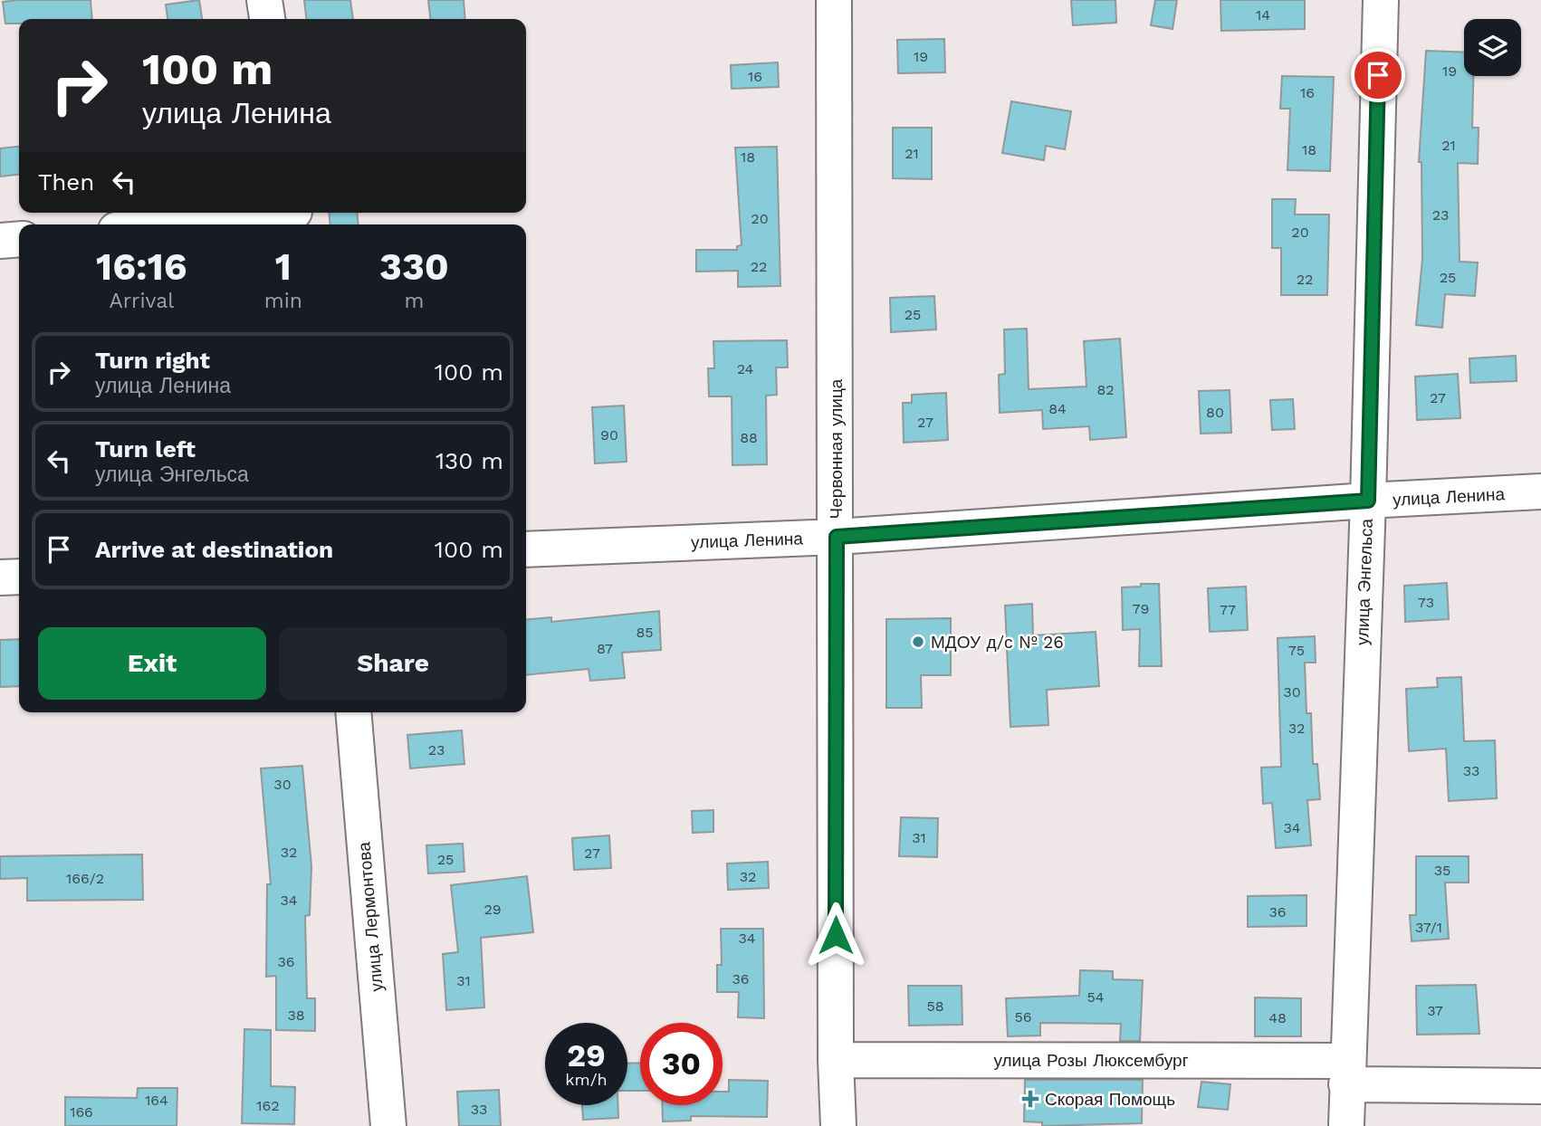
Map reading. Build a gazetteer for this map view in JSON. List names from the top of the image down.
{
  "streets": {
    "street": [
      "Червонная улица",
      "улица Ленина",
      "улица Энгельса",
      "улица Лермонтова",
      "улица Розы Люксембург"
    ]
  },
  "crossings": [
    ["Червонная улица", "улица Ленина"],
    ["Червонная улица", "улица Розы Люксембург"],
    ["улица Ленина", "улица Энгельса"],
    ["улица Энгельса", "улица Розы Люксембург"]
  ],
  "places": {
    "other": ["МДОУ д/с № 26"],
    "health": ["Скорая Помощь"]
  },
  "house_numbers": [
    "14",
    "19",
    "19",
    "16",
    "16",
    "21",
    "18",
    "21",
    "18",
    "23",
    "20",
    "20",
    "22",
    "25",
    "22",
    "25",
    "24",
    "82",
    "27",
    "84",
    "80",
    "27",
    "90",
    "88",
    "73",
    "79",
    "77",
    "85",
    "87",
    "75",
    "30",
    "32",
    "23",
    "33",
    "30",
    "34",
    "31",
    "32",
    "27",
    "25",
    "35",
    "32",
    "166/2",
    "34",
    "29",
    "36",
    "37/1",
    "34",
    "36",
    "36",
    "31",
    "54",
    "58",
    "37",
    "38",
    "56",
    "48",
    "164",
    "162",
    "33",
    "166"
  ],
  "page": {
    "turn": ["100 m", "улица Ленина"],
    "then": "Then",
    "eta": [
      "16:16",
      "Arrival",
      "1",
      "min",
      "330",
      "m"
    ],
    "list": [
      {
        "name": "Turn right",
        "note": "улица Ленина",
        "value": "100 m"
      },
      {
        "name": "Turn left",
        "note": "улица Энгельса",
        "value": "130 m"
      },
      {
        "name": "Arrive at destination",
        "value": "100 m"
      }
    ],
    "buttons": ["Exit", "Share"],
    "speed": "29 km/h",
    "limit": "30"
  }
}
